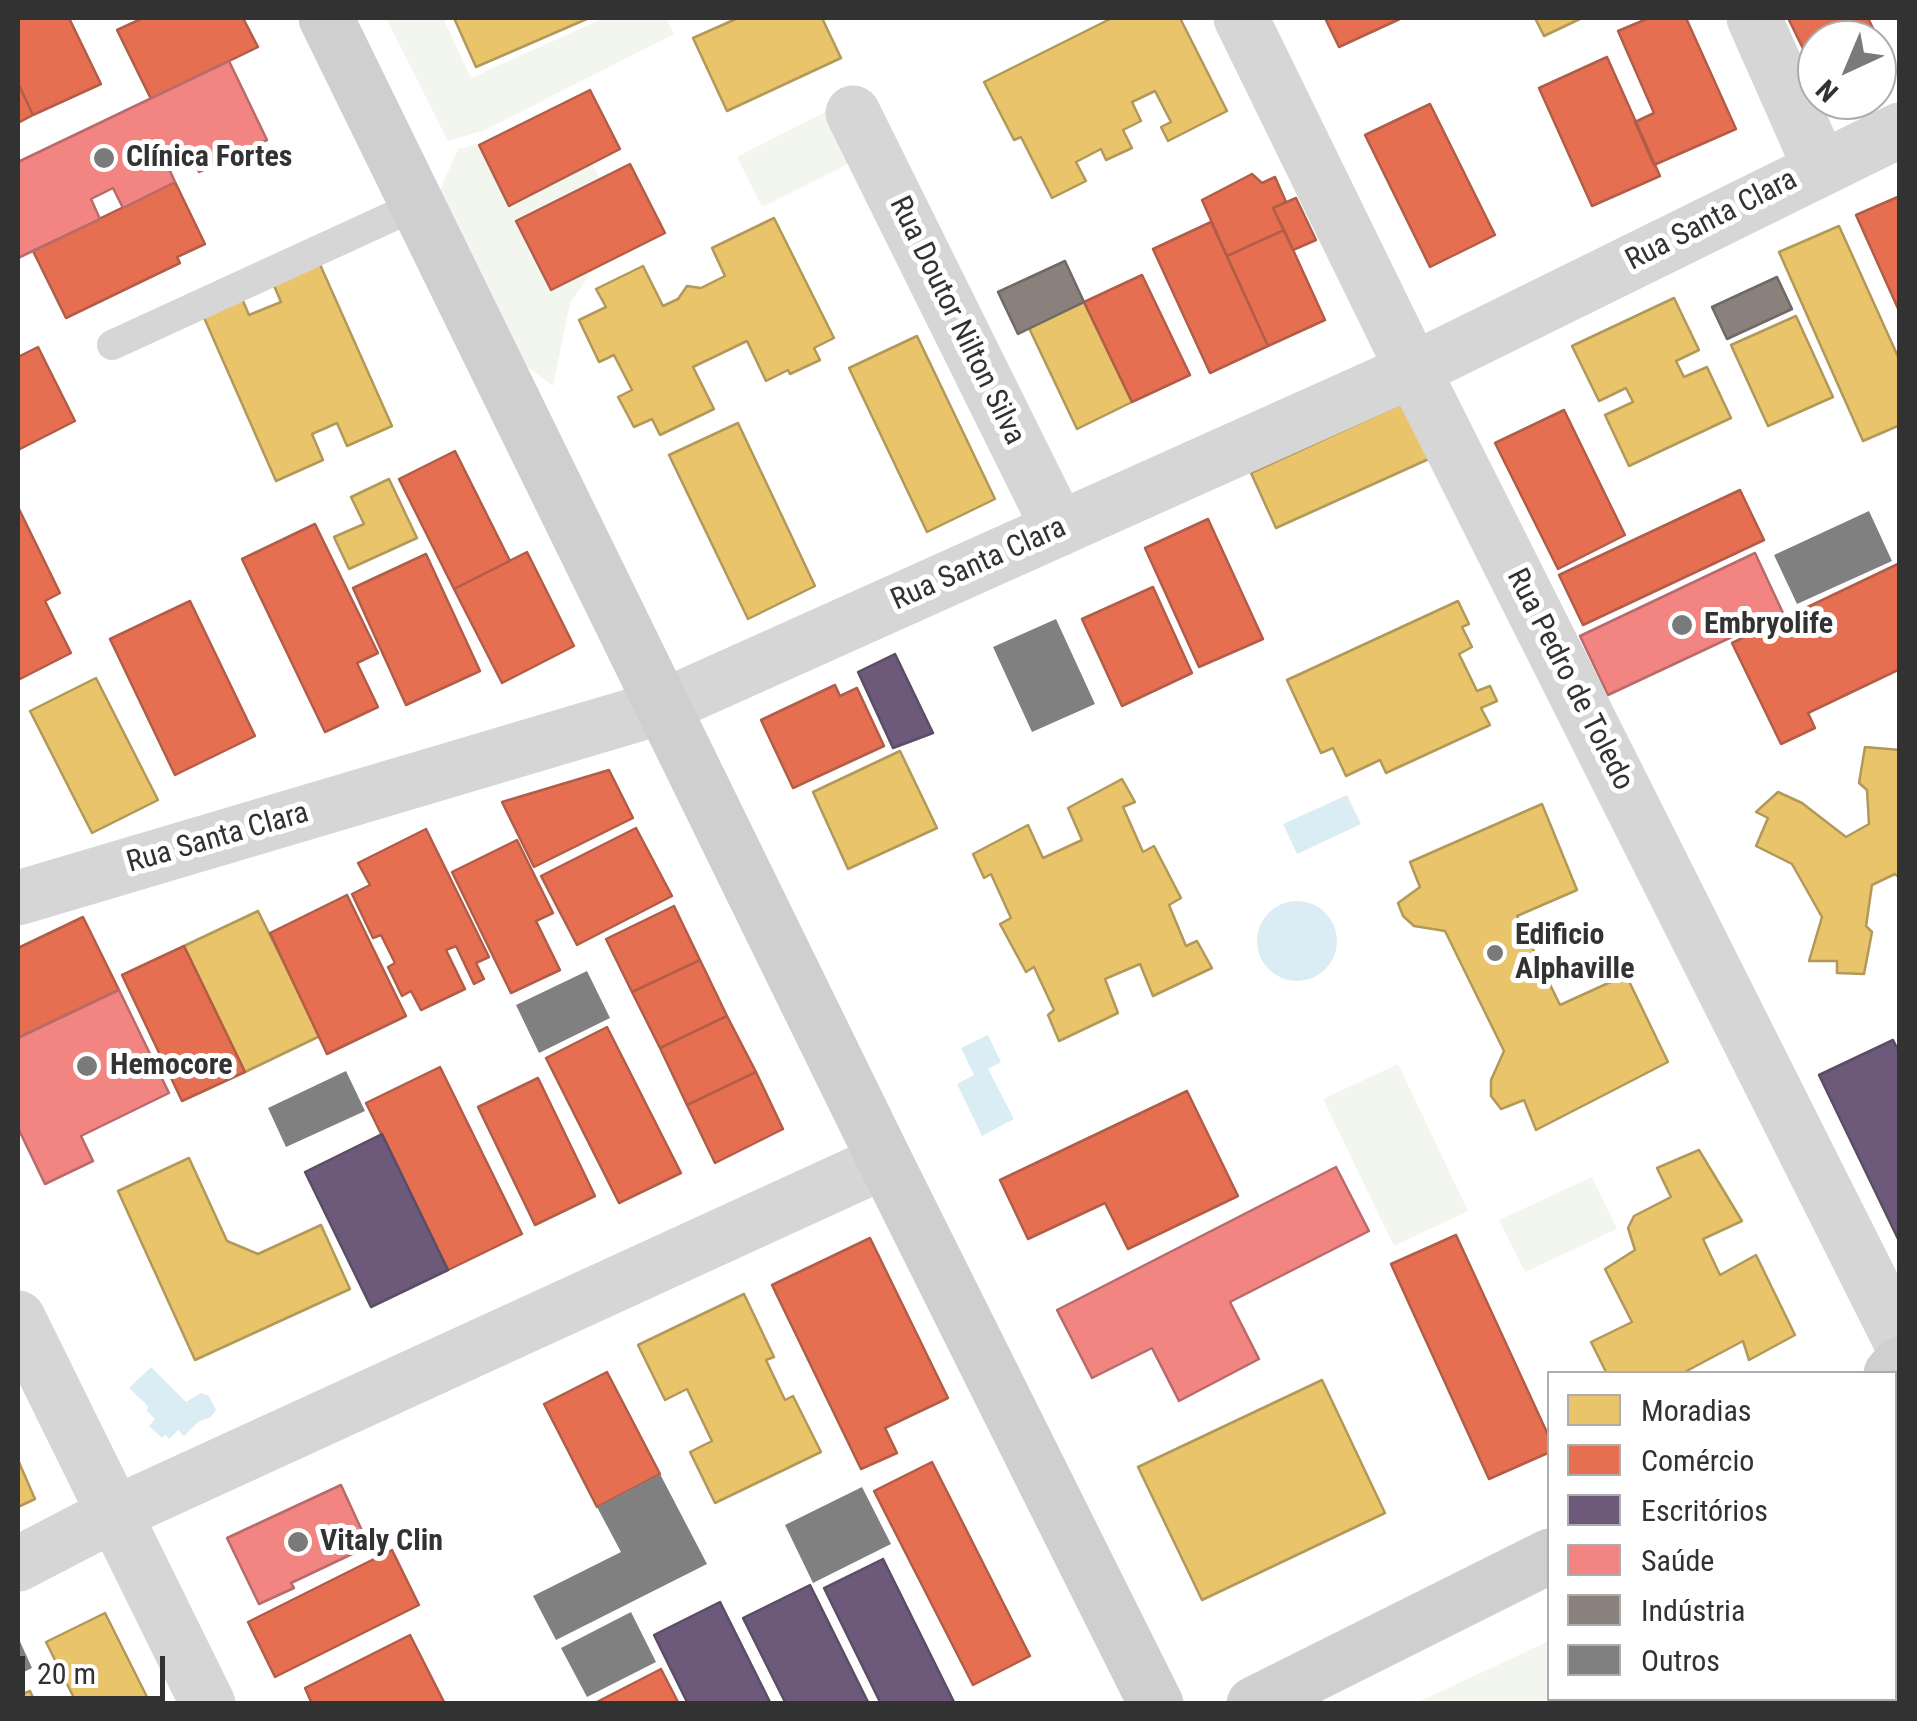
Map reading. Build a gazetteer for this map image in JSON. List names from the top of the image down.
{
  "streets": {
    "street": ["Rua Santa Clara", "Rua Doutor Nilton Silva", "Rua Pedro de Toledo"]
  },
  "crossings": [
    ["Rua Santa Clara", "Rua Doutor Nilton Silva"],
    ["Rua Santa Clara", "Rua Pedro de Toledo"]
  ],
  "places": [
    "Clínica Fortes",
    "Embryolife",
    "Edificio Alphaville",
    "Hemocore",
    "Vitaly Clin"
  ],
  "legend": [
    "Moradias",
    "Comércio",
    "Escritórios",
    "Saúde",
    "Indústria",
    "Outros"
  ],
  "scale_bar": "20 m",
  "north": "bottom left"
}
